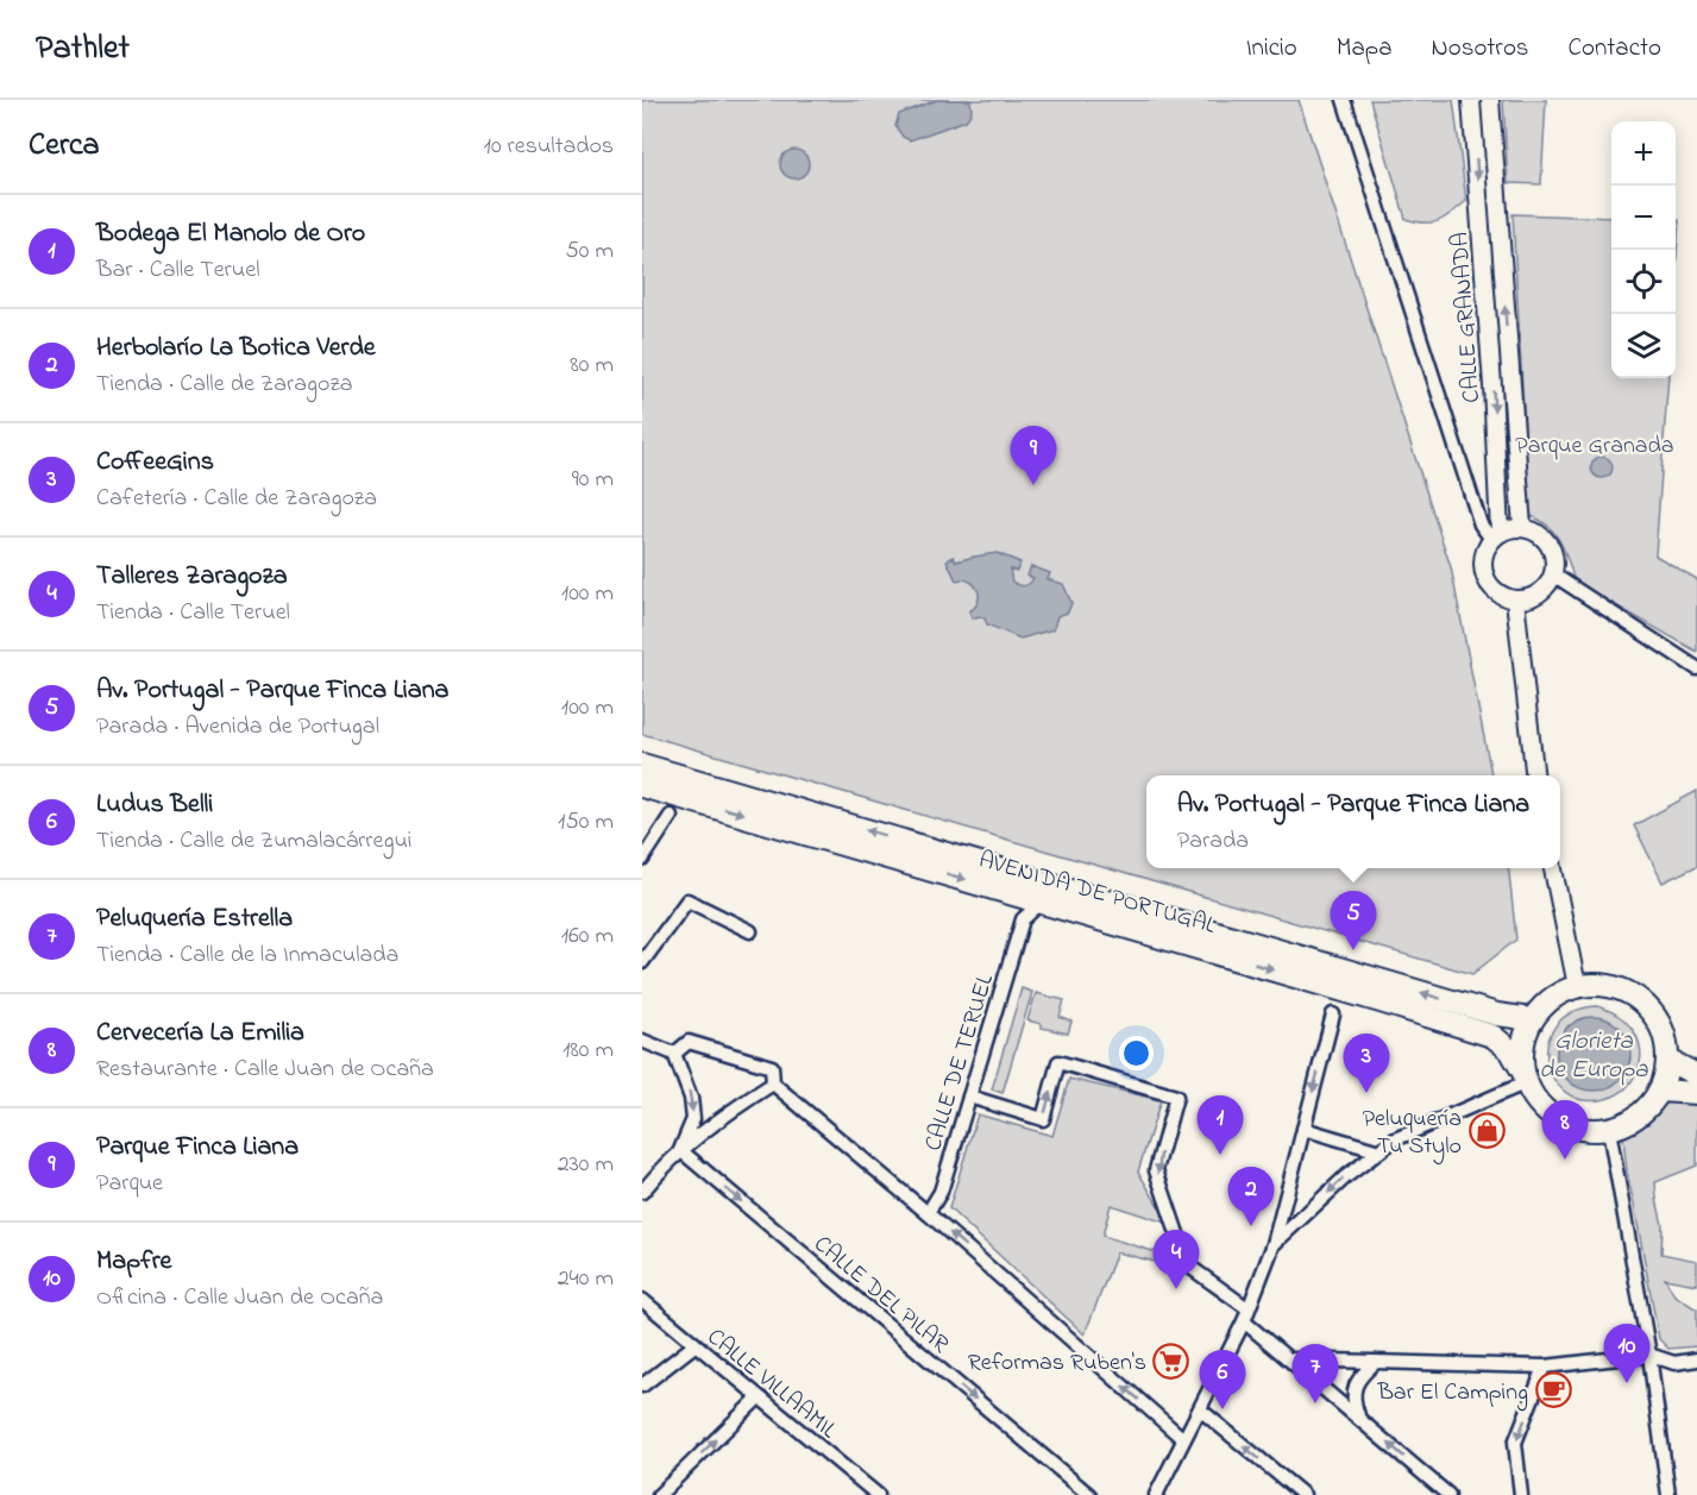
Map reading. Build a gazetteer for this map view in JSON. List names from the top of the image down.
{
  "streets": {
    "main road": ["AVENIDA DE PORTUGAL"],
    "street": [
      "CALLE GRANADA",
      "CALLE DE TERUEL",
      "CALLE DEL PILAR",
      "CALLE VILLAAMIL"
    ]
  },
  "water": ["Glorieta de Europa"],
  "parks": ["Parque Granada"],
  "places": {
    "shop": ["Peluquería Tu Stylo"],
    "supermarket": ["Reformas Ruben's"],
    "cafe": ["Bar El Camping"]
  },
  "page": {
    "header": "Pathlet",
    "nav": [
      "Inicio",
      "Mapa",
      "Nosotros",
      "Contacto"
    ],
    "heading": ["Cerca", "10 resultados"],
    "map_buttons": ["+", "−"],
    "list": [
      {
        "mark": "1",
        "name": "Bodega El Manolo de Oro",
        "note": "Bar · Calle Teruel",
        "value": "50 m"
      },
      {
        "mark": "2",
        "name": "Herbolarío La Botica Verde",
        "note": "Tienda · Calle de Zaragoza",
        "value": "80 m"
      },
      {
        "mark": "3",
        "name": "CoffeeGins",
        "note": "Cafetería · Calle de Zaragoza",
        "value": "90 m"
      },
      {
        "mark": "4",
        "name": "Talleres Zaragoza",
        "note": "Tienda · Calle Teruel",
        "value": "100 m"
      },
      {
        "mark": "5",
        "name": "Av. Portugal - Parque Finca Liana",
        "note": "Parada · Avenida de Portugal",
        "value": "100 m"
      },
      {
        "mark": "6",
        "name": "Ludus Belli",
        "note": "Tienda · Calle de Zumalacárregui",
        "value": "150 m"
      },
      {
        "mark": "7",
        "name": "Peluquería Estrella",
        "note": "Tienda · Calle de la Inmaculada",
        "value": "160 m"
      },
      {
        "mark": "8",
        "name": "Cervecería La Emilia",
        "note": "Restaurante · Calle Juan de Ocaña",
        "value": "180 m"
      },
      {
        "mark": "9",
        "name": "Parque Finca Liana",
        "note": "Parque",
        "value": "230 m"
      },
      {
        "mark": "10",
        "name": "Mapfre",
        "note": "Oficina · Calle Juan de Ocaña",
        "value": "240 m"
      }
    ],
    "pins": [
      "9",
      "5",
      "3",
      "1",
      "8",
      "2",
      "4",
      "10",
      "7",
      "6"
    ],
    "popup": ["Av. Portugal - Parque Finca Liana", "Parada"]
  }
}
